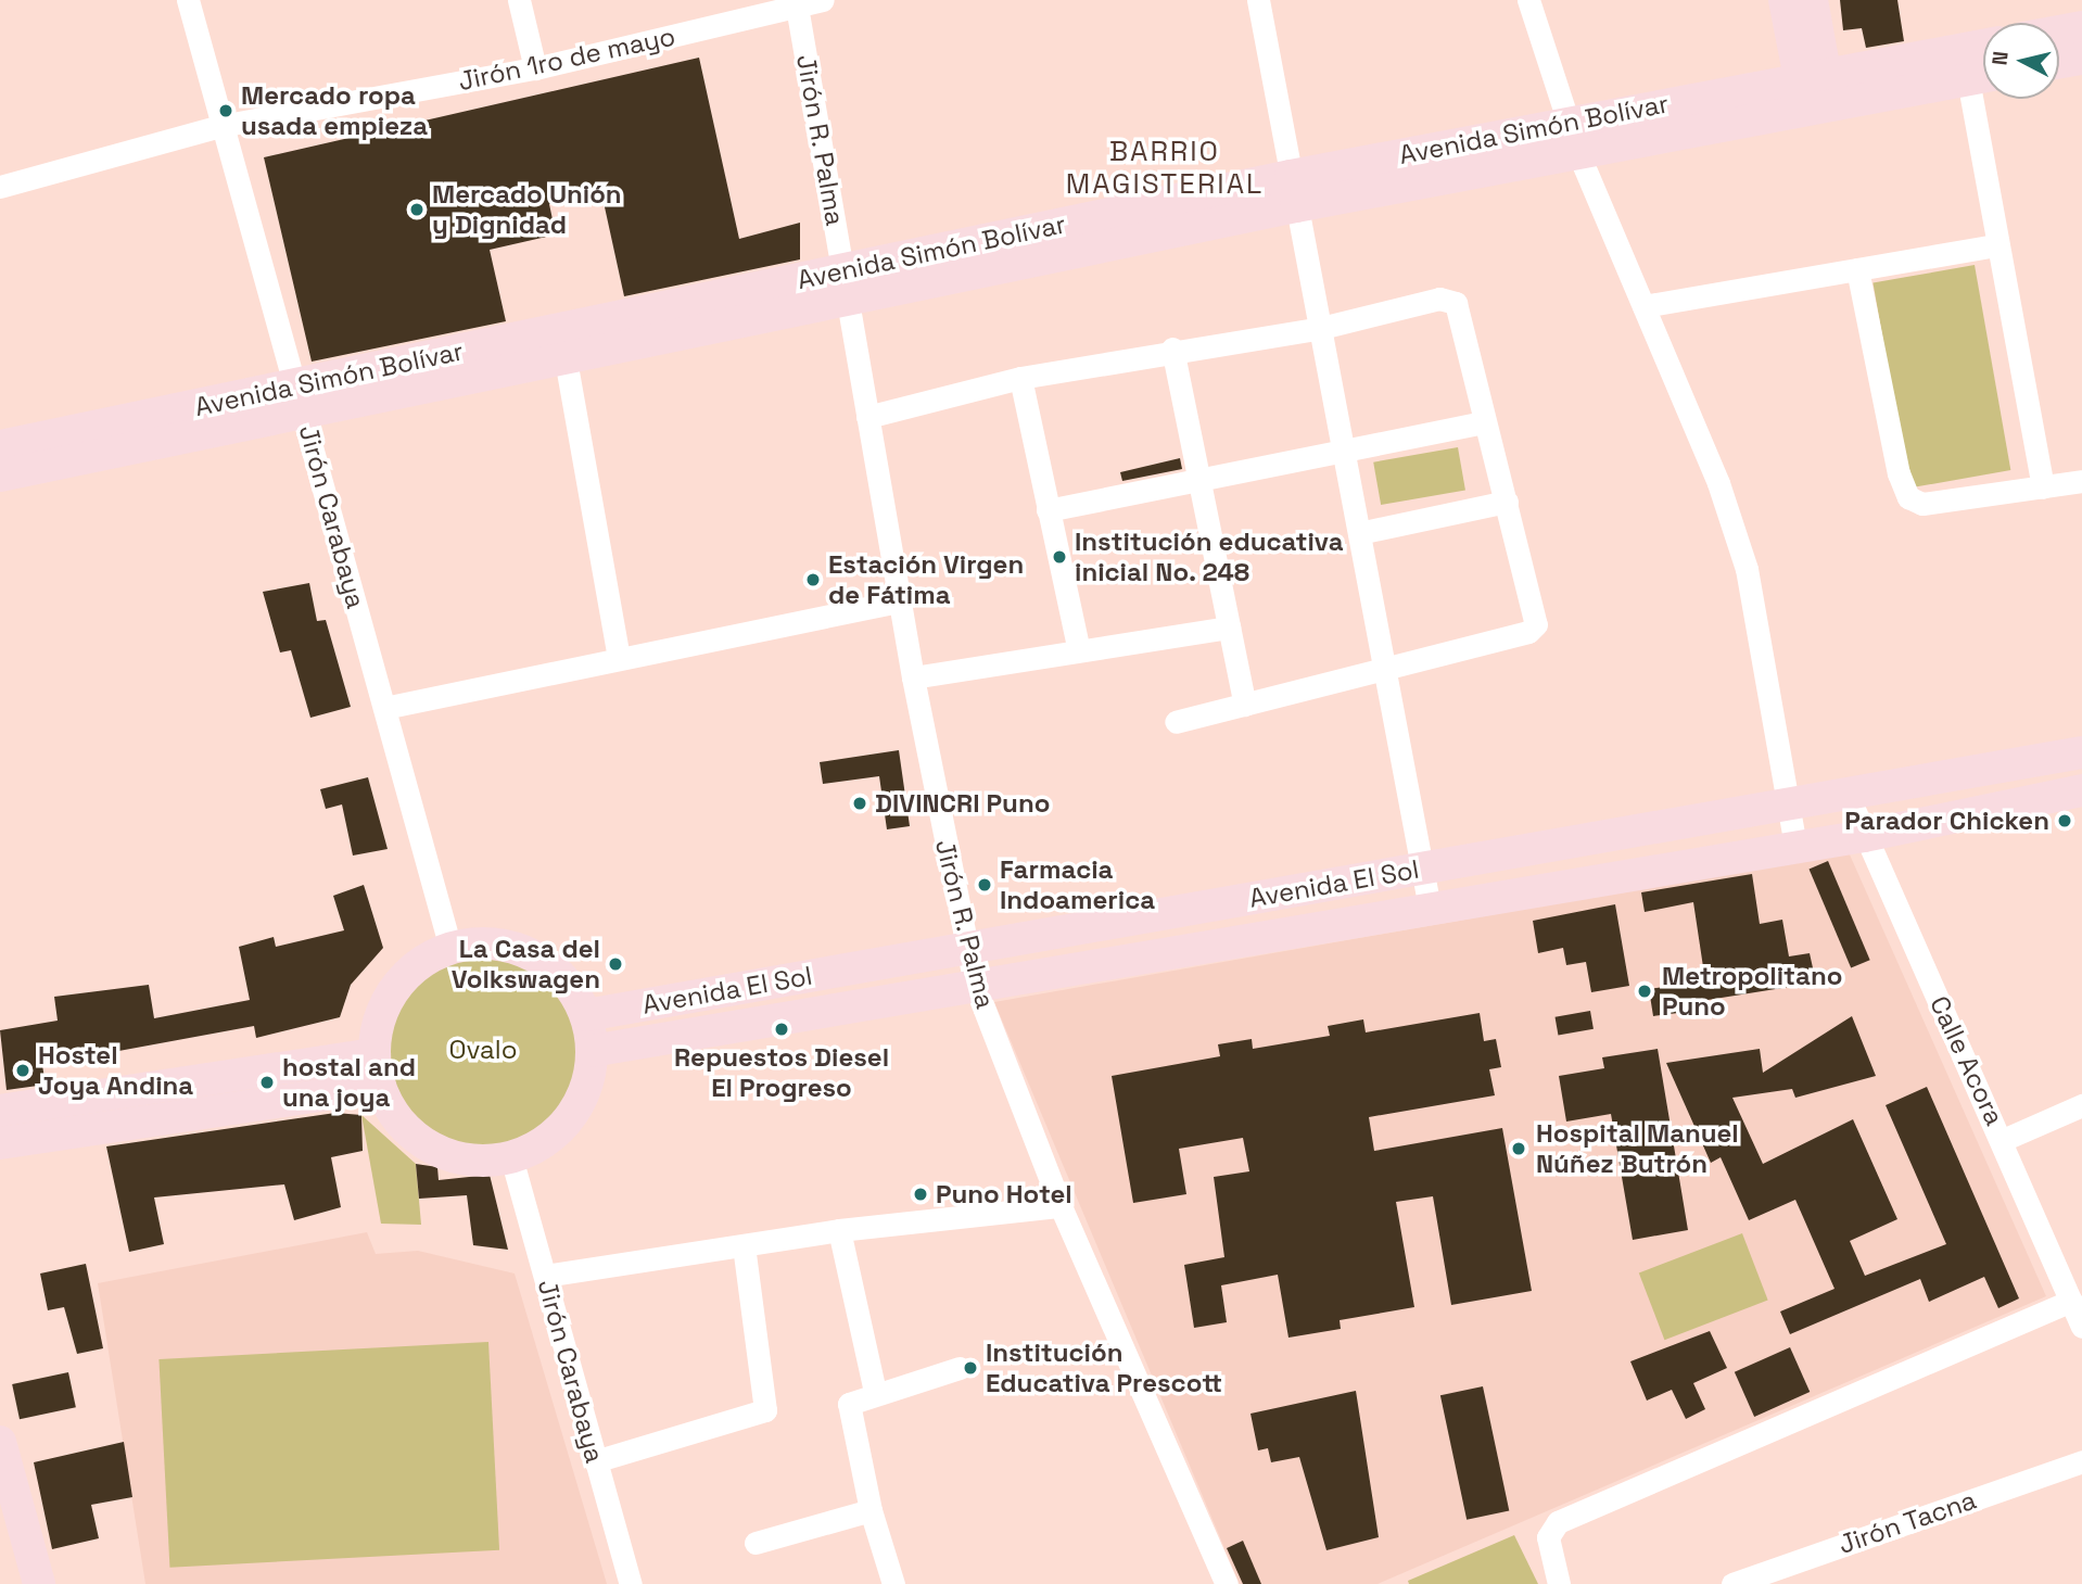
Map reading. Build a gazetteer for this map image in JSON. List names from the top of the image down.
{
  "streets": {
    "main road": ["Avenida Simón Bolívar", "Avenida El Sol"],
    "street": [
      "Jirón 1ro de mayo",
      "Jirón R. Palma",
      "Jirón Carabaya",
      "Calle Acora",
      "Jirón Tacna"
    ]
  },
  "crossings": [
    ["Jirón 1ro de mayo", "Jirón R. Palma"],
    ["Jirón 1ro de mayo", "Jirón Carabaya"],
    ["Avenida Simón Bolívar", "Jirón R. Palma"],
    ["Avenida Simón Bolívar", "Jirón Carabaya"],
    ["Jirón R. Palma", "Avenida El Sol"],
    ["Jirón Carabaya", "Avenida El Sol"],
    ["Avenida El Sol", "Calle Acora"]
  ],
  "districts": ["BARRIO MAGISTERIAL"],
  "parks": ["Ovalo"],
  "places": [
    "Mercado ropa usada empieza",
    "Mercado Unión y Dignidad",
    "Institución educativa inicial No. 248",
    "Estación Virgen de Fátima",
    "DIVINCRI Puno",
    "Parador Chicken",
    "Farmacia Indoamerica",
    "La Casa del Volkswagen",
    "Metropolitano Puno",
    "Repuestos Diesel El Progreso",
    "Hostel Joya Andina",
    "hostal and una joya",
    "Hospital Manuel Núñez Butrón",
    "Puno Hotel",
    "Institución Educativa Prescott"
  ],
  "north": "left"
}
